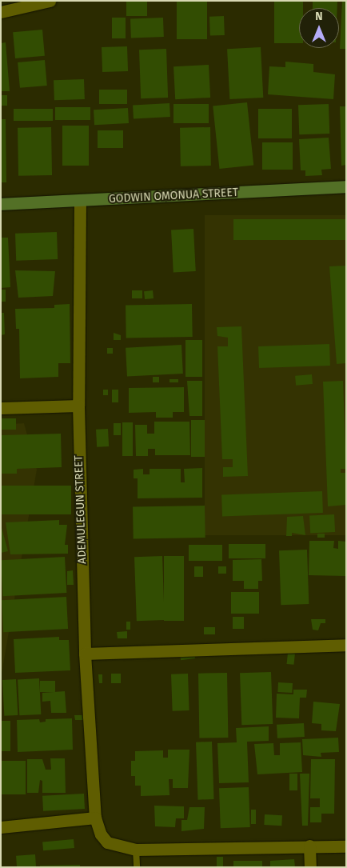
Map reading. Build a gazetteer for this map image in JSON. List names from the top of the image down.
{
  "streets": {
    "street": ["GODWIN OMONUA STREET", "ADEMULEGUN STREET"]
  },
  "crossings": [
    ["GODWIN OMONUA STREET", "ADEMULEGUN STREET"]
  ],
  "north": "top"
}
